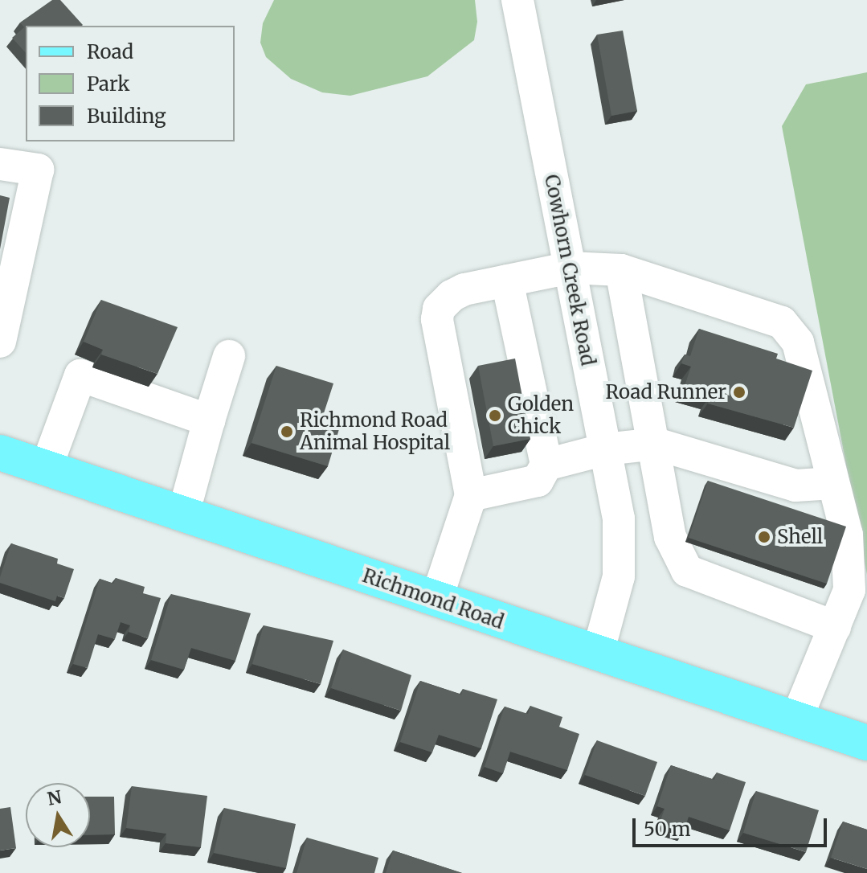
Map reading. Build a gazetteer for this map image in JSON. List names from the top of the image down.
{
  "streets": {
    "main road": ["Richmond Road"],
    "street": ["Cowhorn Creek Road"]
  },
  "crossings": [
    ["Cowhorn Creek Road", "Richmond Road"]
  ],
  "places": [
    "Road Runner",
    "Golden Chick",
    "Richmond Road Animal Hospital",
    "Shell"
  ],
  "legend": ["Road", "Park", "Building"],
  "scale_bar": "50 m",
  "north": "top"
}
